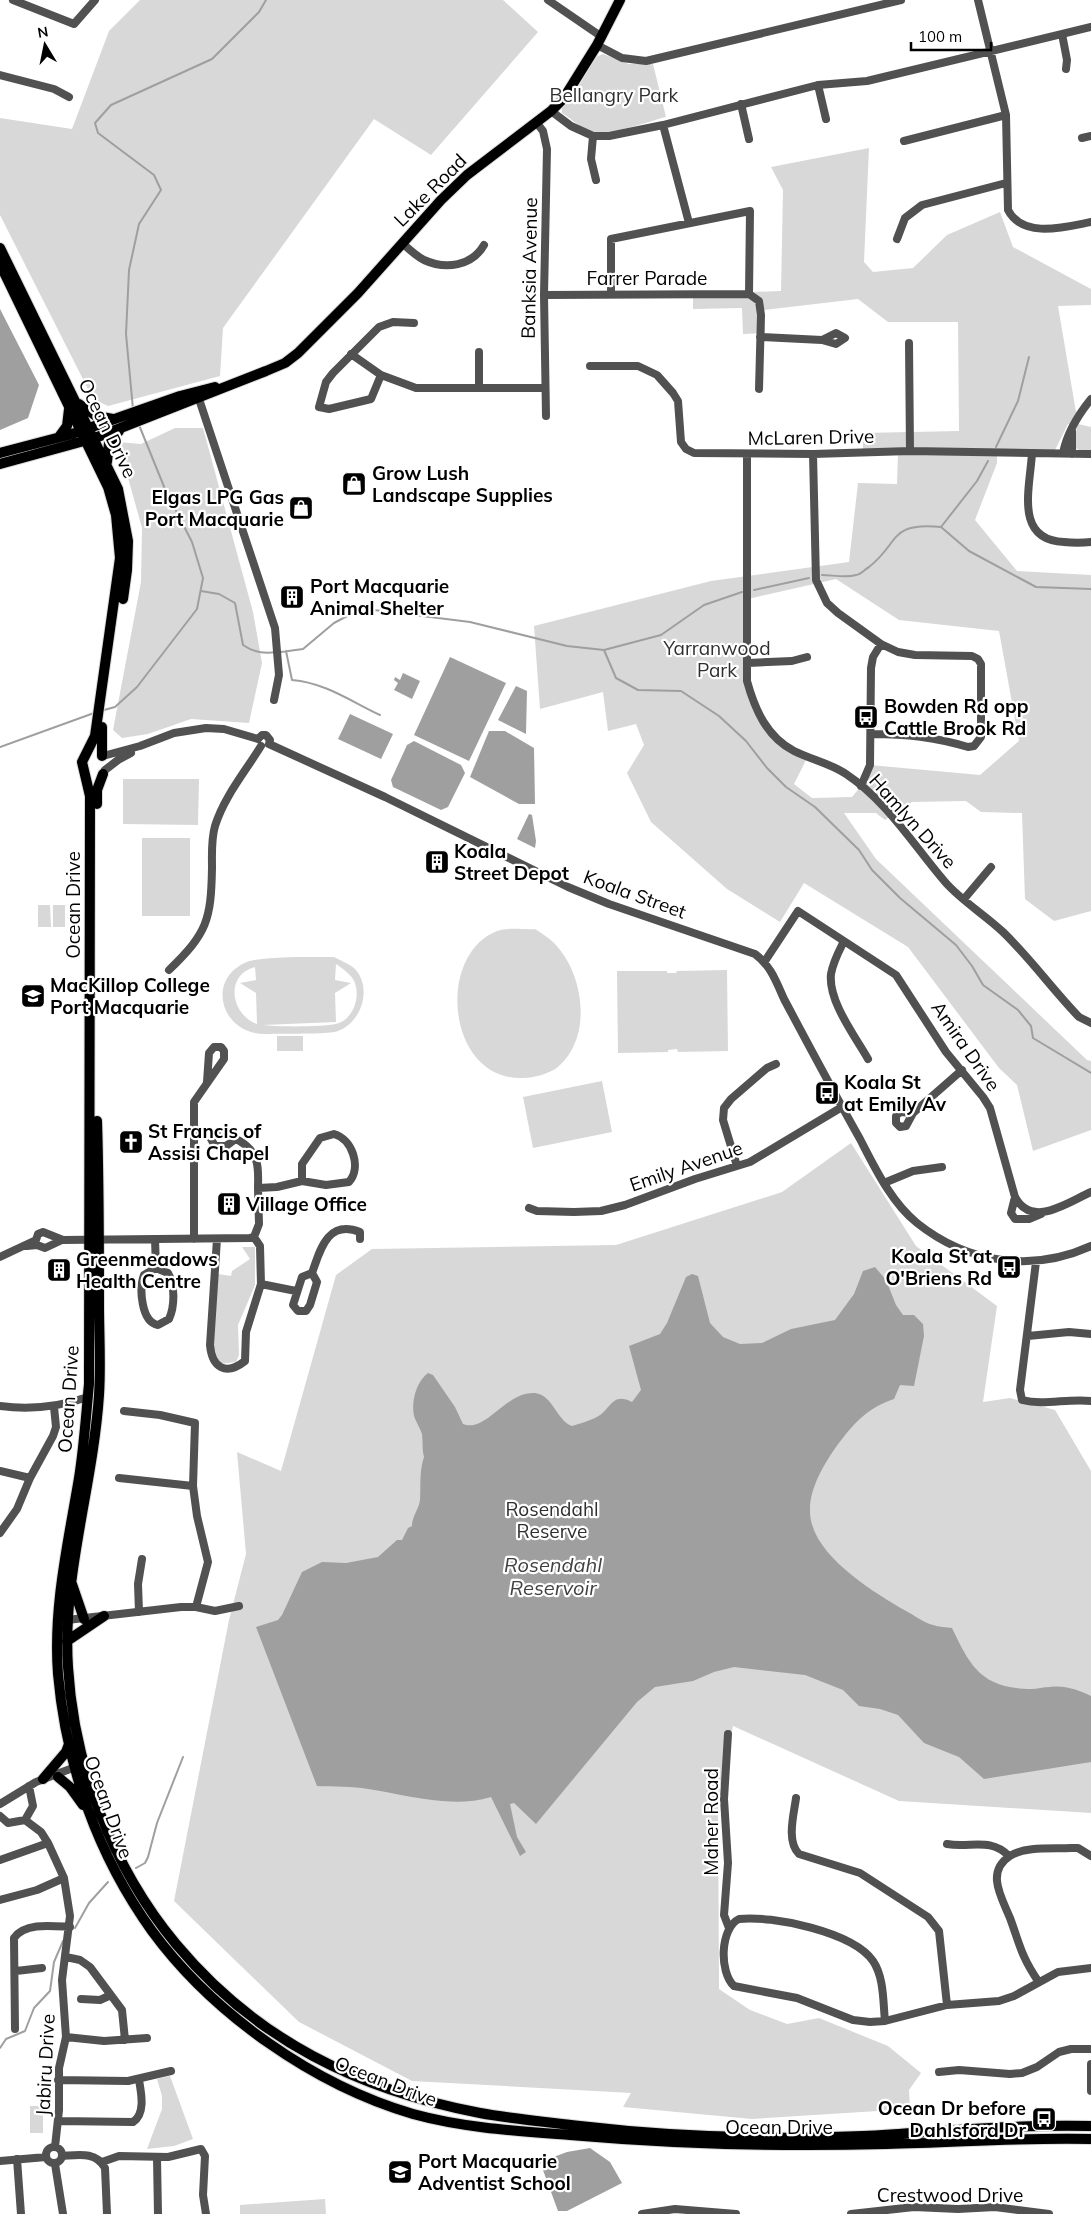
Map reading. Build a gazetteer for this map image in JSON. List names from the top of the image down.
{
  "streets": {
    "main road": ["Lake Road", "Ocean Drive"],
    "street": [
      "Banksia Avenue",
      "Farrer Parade",
      "McLaren Drive",
      "Hamlyn Drive",
      "Koala Street",
      "Amira Drive",
      "Emily Avenue",
      "Maher Road",
      "Jabiru Drive",
      "Crestwood Drive"
    ]
  },
  "crossings": [
    ["Lake Road", "Banksia Avenue"],
    ["Lake Road", "Ocean Drive"],
    ["Banksia Avenue", "Farrer Parade"],
    ["Ocean Drive", "Koala Street"],
    ["McLaren Drive", "Hamlyn Drive"],
    ["Koala Street", "Amira Drive"]
  ],
  "water": ["Rosendahl Reservoir"],
  "parks": ["Bellangry Park", "Yarranwood Park", "Rosendahl Reserve"],
  "places": {
    "shop": ["Grow Lush Landscape Supplies", "Elgas LPG Gas Port Macquarie"],
    "building": [
      "Port Macquarie Animal Shelter",
      "Koala Street Depot",
      "Village Office",
      "Greenmeadows Health Centre"
    ],
    "bus stop": [
      "Bowden Rd opp Cattle Brook Rd",
      "Koala St at Emily Av",
      "Koala St at O'Briens Rd",
      "Ocean Dr before Dahlsford Dr"
    ],
    "school or university": ["MacKillop College Port Macquarie", "Port Macquarie Adventist School"],
    "church": ["St Francis of Assisi Chapel"]
  },
  "scale_bar": "100 m",
  "north": "top"
}
